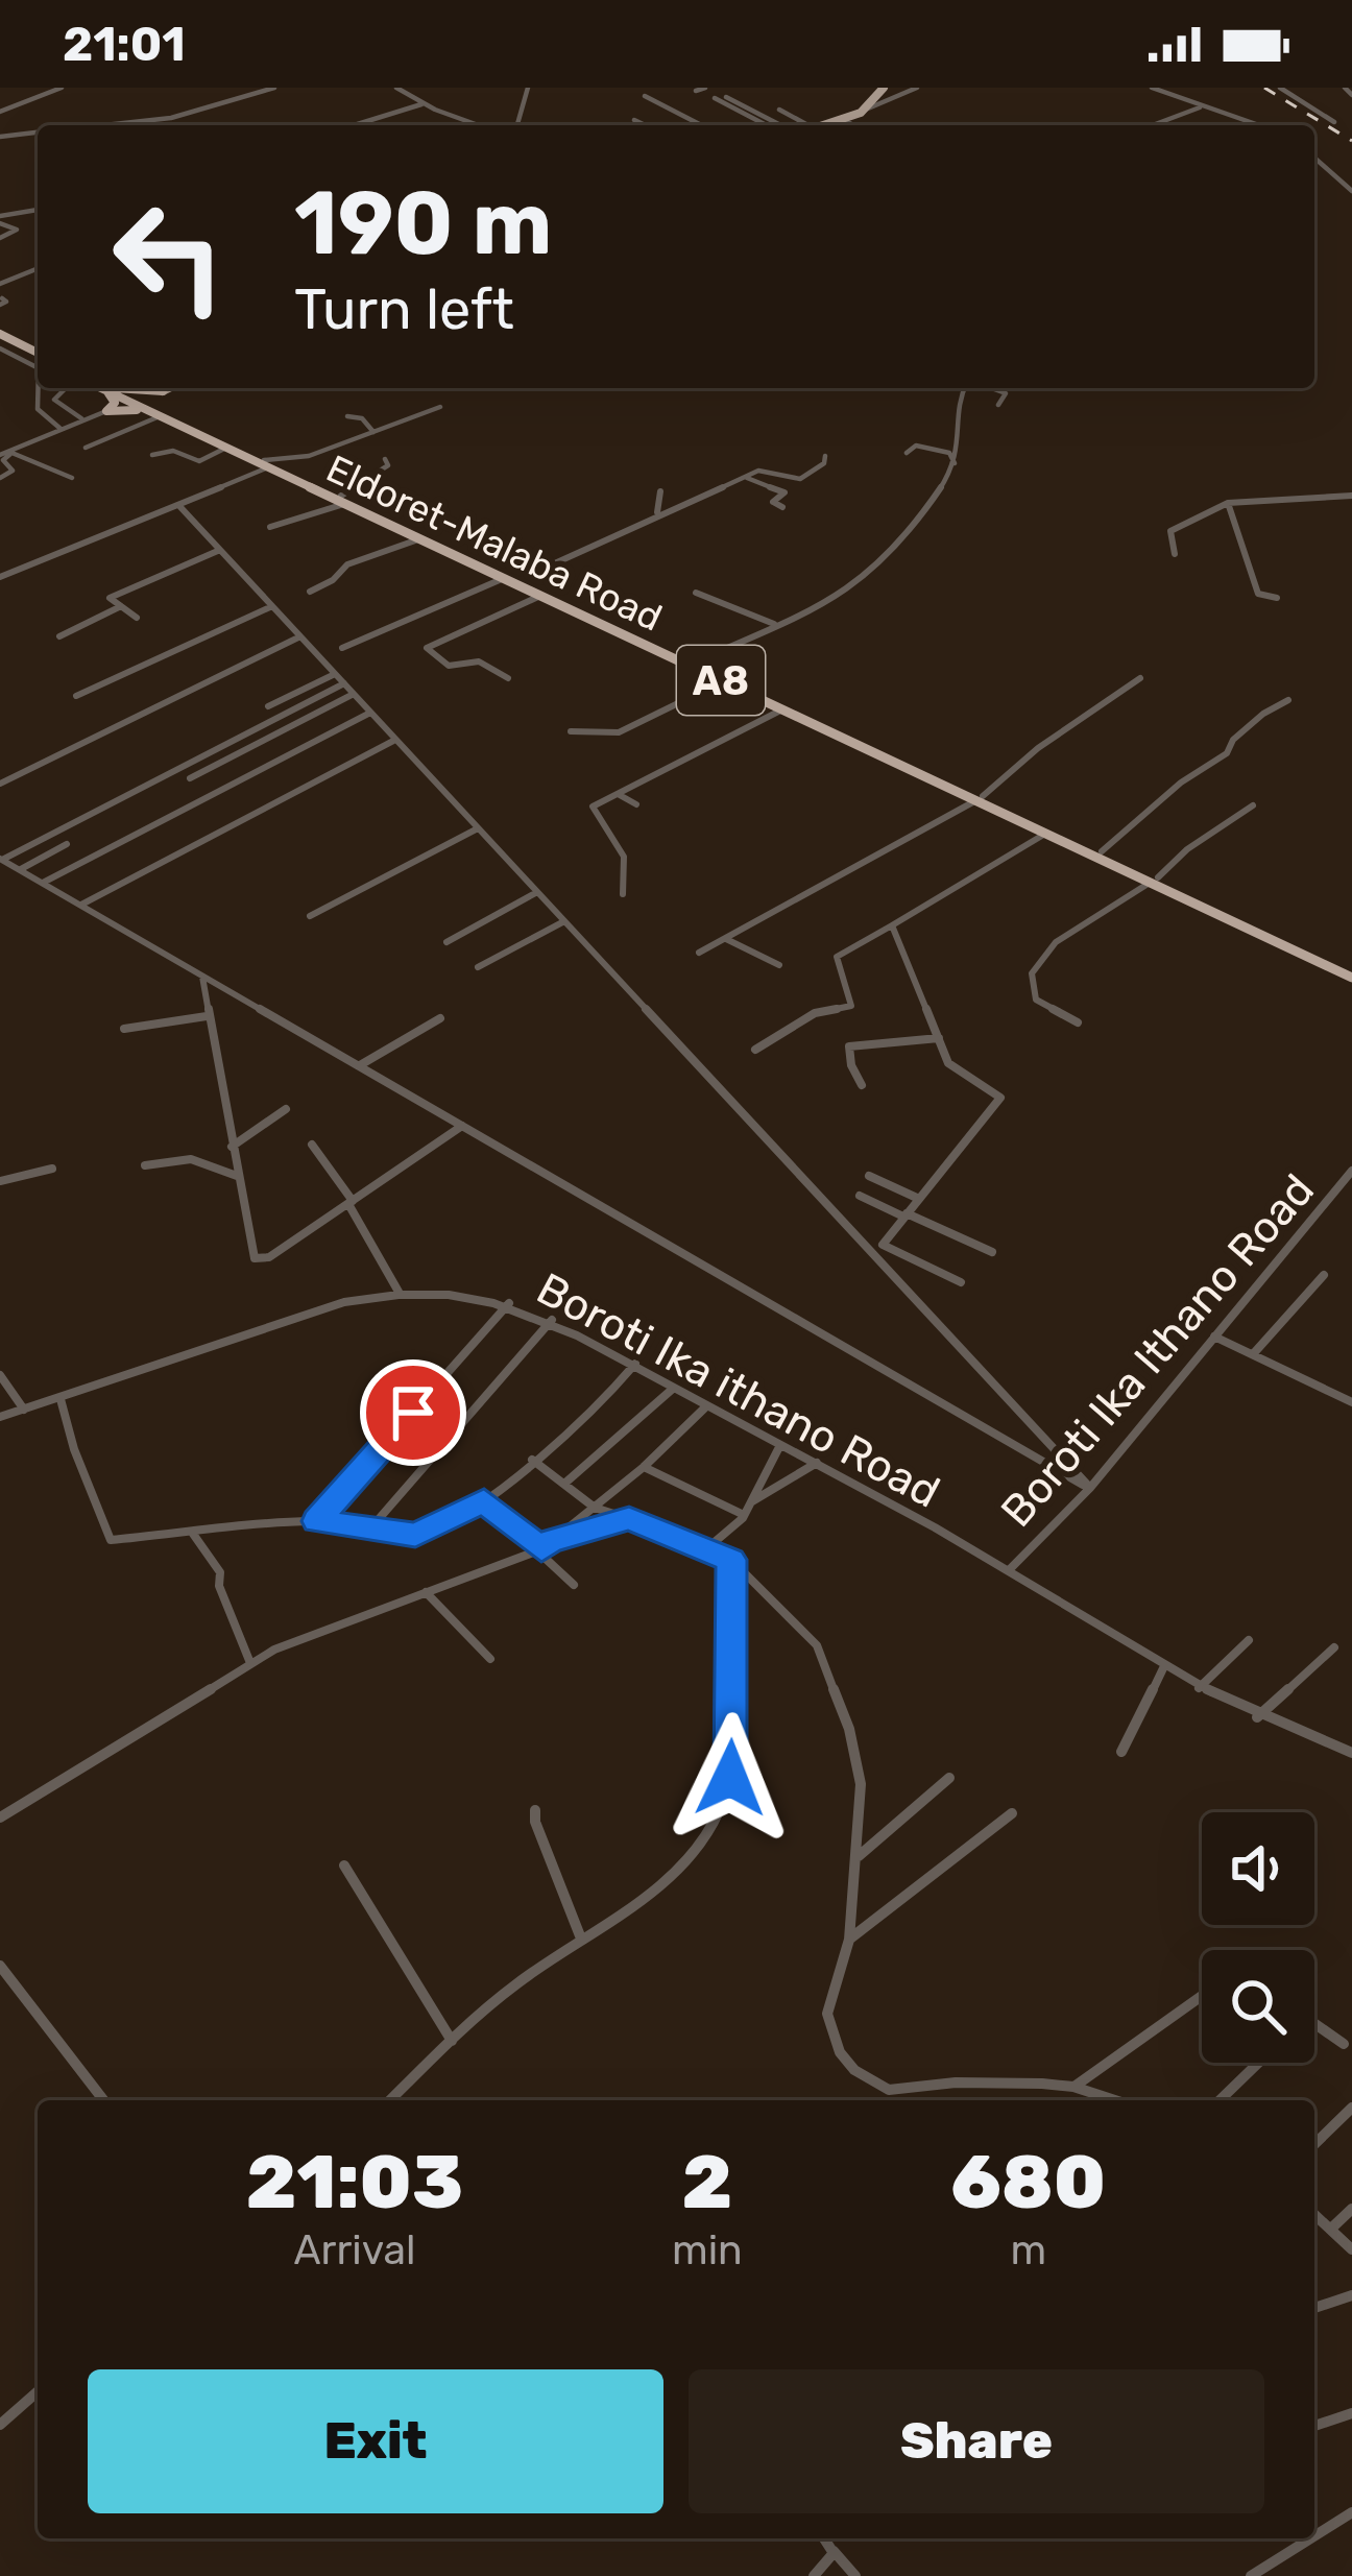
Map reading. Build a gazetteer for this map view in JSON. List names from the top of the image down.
{
  "streets": {
    "highway": ["Eldoret-Malaba Road", "A8"],
    "street": ["Boroti Ika Ithano Road", "Boroti Ika ithano Road"]
  },
  "crossings": [
    ["Boroti Ika Ithano Road", "Boroti Ika ithano Road"]
  ],
  "page": {
    "status": "21:01",
    "turn": ["190 m", "Turn left"],
    "eta": [
      "21:03",
      "Arrival",
      "2",
      "min",
      "680",
      "m"
    ],
    "buttons": ["Exit", "Share"]
  }
}
